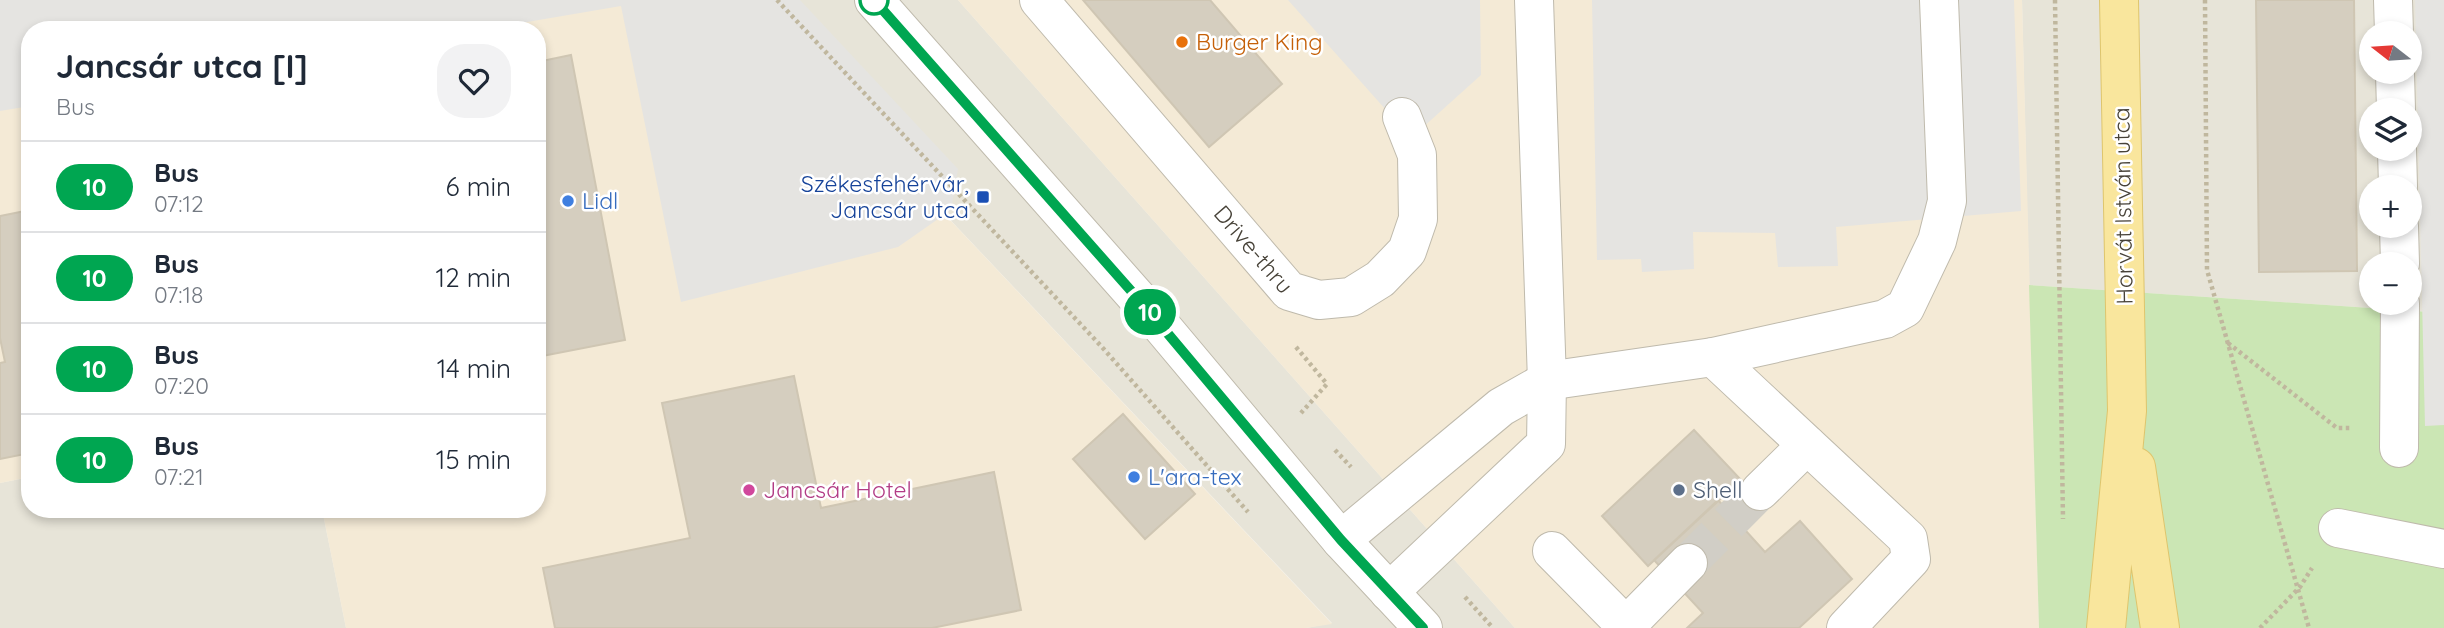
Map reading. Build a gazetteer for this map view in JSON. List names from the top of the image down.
{
  "streets": {
    "main road": ["Horvát István utca"],
    "street": ["Drive-thru"]
  },
  "places": {
    "other": [
      "Burger King",
      "Lidl",
      "L'ara-tex",
      "Jancsár Hotel",
      "Shell"
    ],
    "transit": ["Székesfehérvár, Jancsár utca"]
  },
  "lines": ["bus line 10"],
  "north": "left",
  "page": {
    "on_map": "10",
    "map_buttons": ["+", "−"],
    "heading": ["Jancsár utca [I]", "Bus"],
    "list": [
      {
        "mark": "10",
        "name": "Bus",
        "note": "07:12",
        "value": "6 min"
      },
      {
        "mark": "10",
        "name": "Bus",
        "note": "07:18",
        "value": "12 min"
      },
      {
        "mark": "10",
        "name": "Bus",
        "note": "07:20",
        "value": "14 min"
      },
      {
        "mark": "10",
        "name": "Bus",
        "note": "07:21",
        "value": "15 min"
      }
    ]
  }
}
